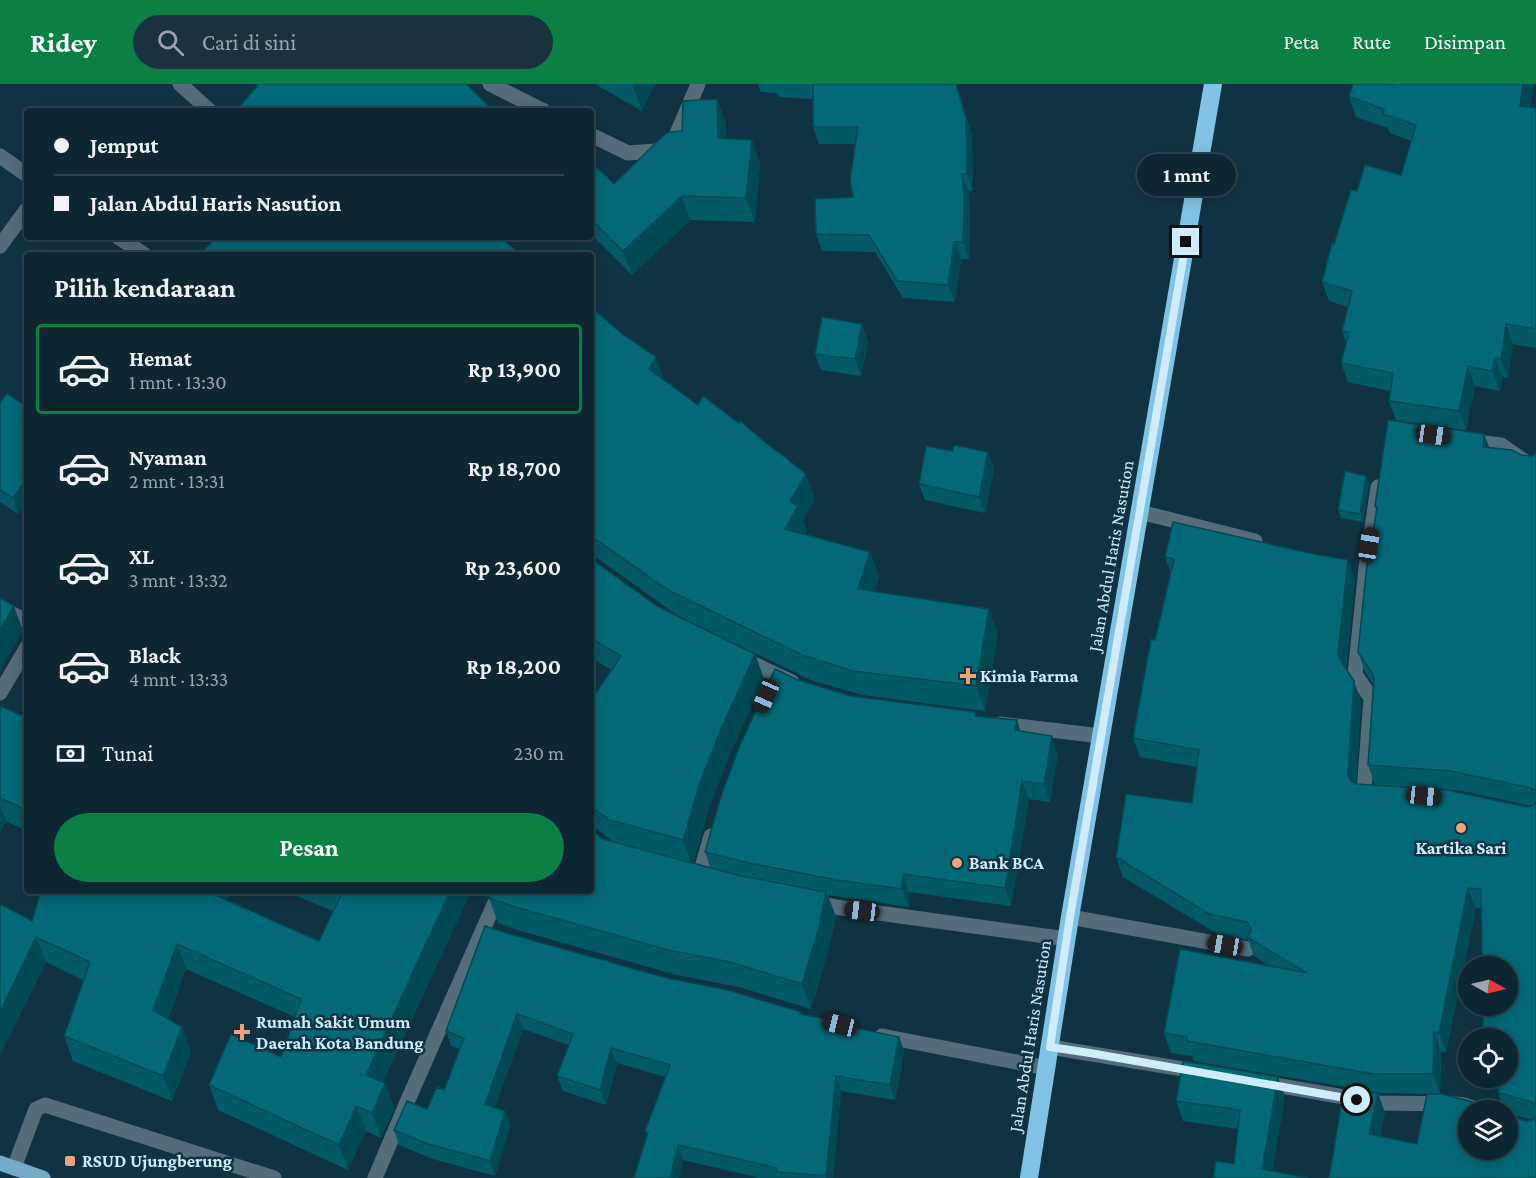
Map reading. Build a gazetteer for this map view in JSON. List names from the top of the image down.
{
  "streets": {
    "highway": ["Jalan Abdul Haris Nasution"]
  },
  "places": {
    "health": ["Kimia Farma", "Rumah Sakit Umum Daerah Kota Bandung"],
    "other": ["Kartika Sari", "Bank BCA"],
    "transit": ["RSUD Ujungberung"]
  },
  "north": "right",
  "page": {
    "header": "Ridey",
    "search": "Cari di sini",
    "nav": ["Peta", "Rute", "Disimpan"],
    "banner": ["Jemput", "Jalan Abdul Haris Nasution"],
    "bubble": "1 mnt",
    "heading": "Pilih kendaraan",
    "list": [
      {
        "name": "Hemat",
        "note": "1 mnt · 13:30",
        "value": "Rp 13,900"
      },
      {
        "name": "Nyaman",
        "note": "2 mnt · 13:31",
        "value": "Rp 18,700"
      },
      {
        "name": "XL",
        "note": "3 mnt · 13:32",
        "value": "Rp 23,600"
      },
      {
        "name": "Black",
        "note": "4 mnt · 13:33",
        "value": "Rp 18,200"
      }
    ],
    "pay": ["Tunai", "230 m"],
    "buttons": "Pesan"
  }
}
